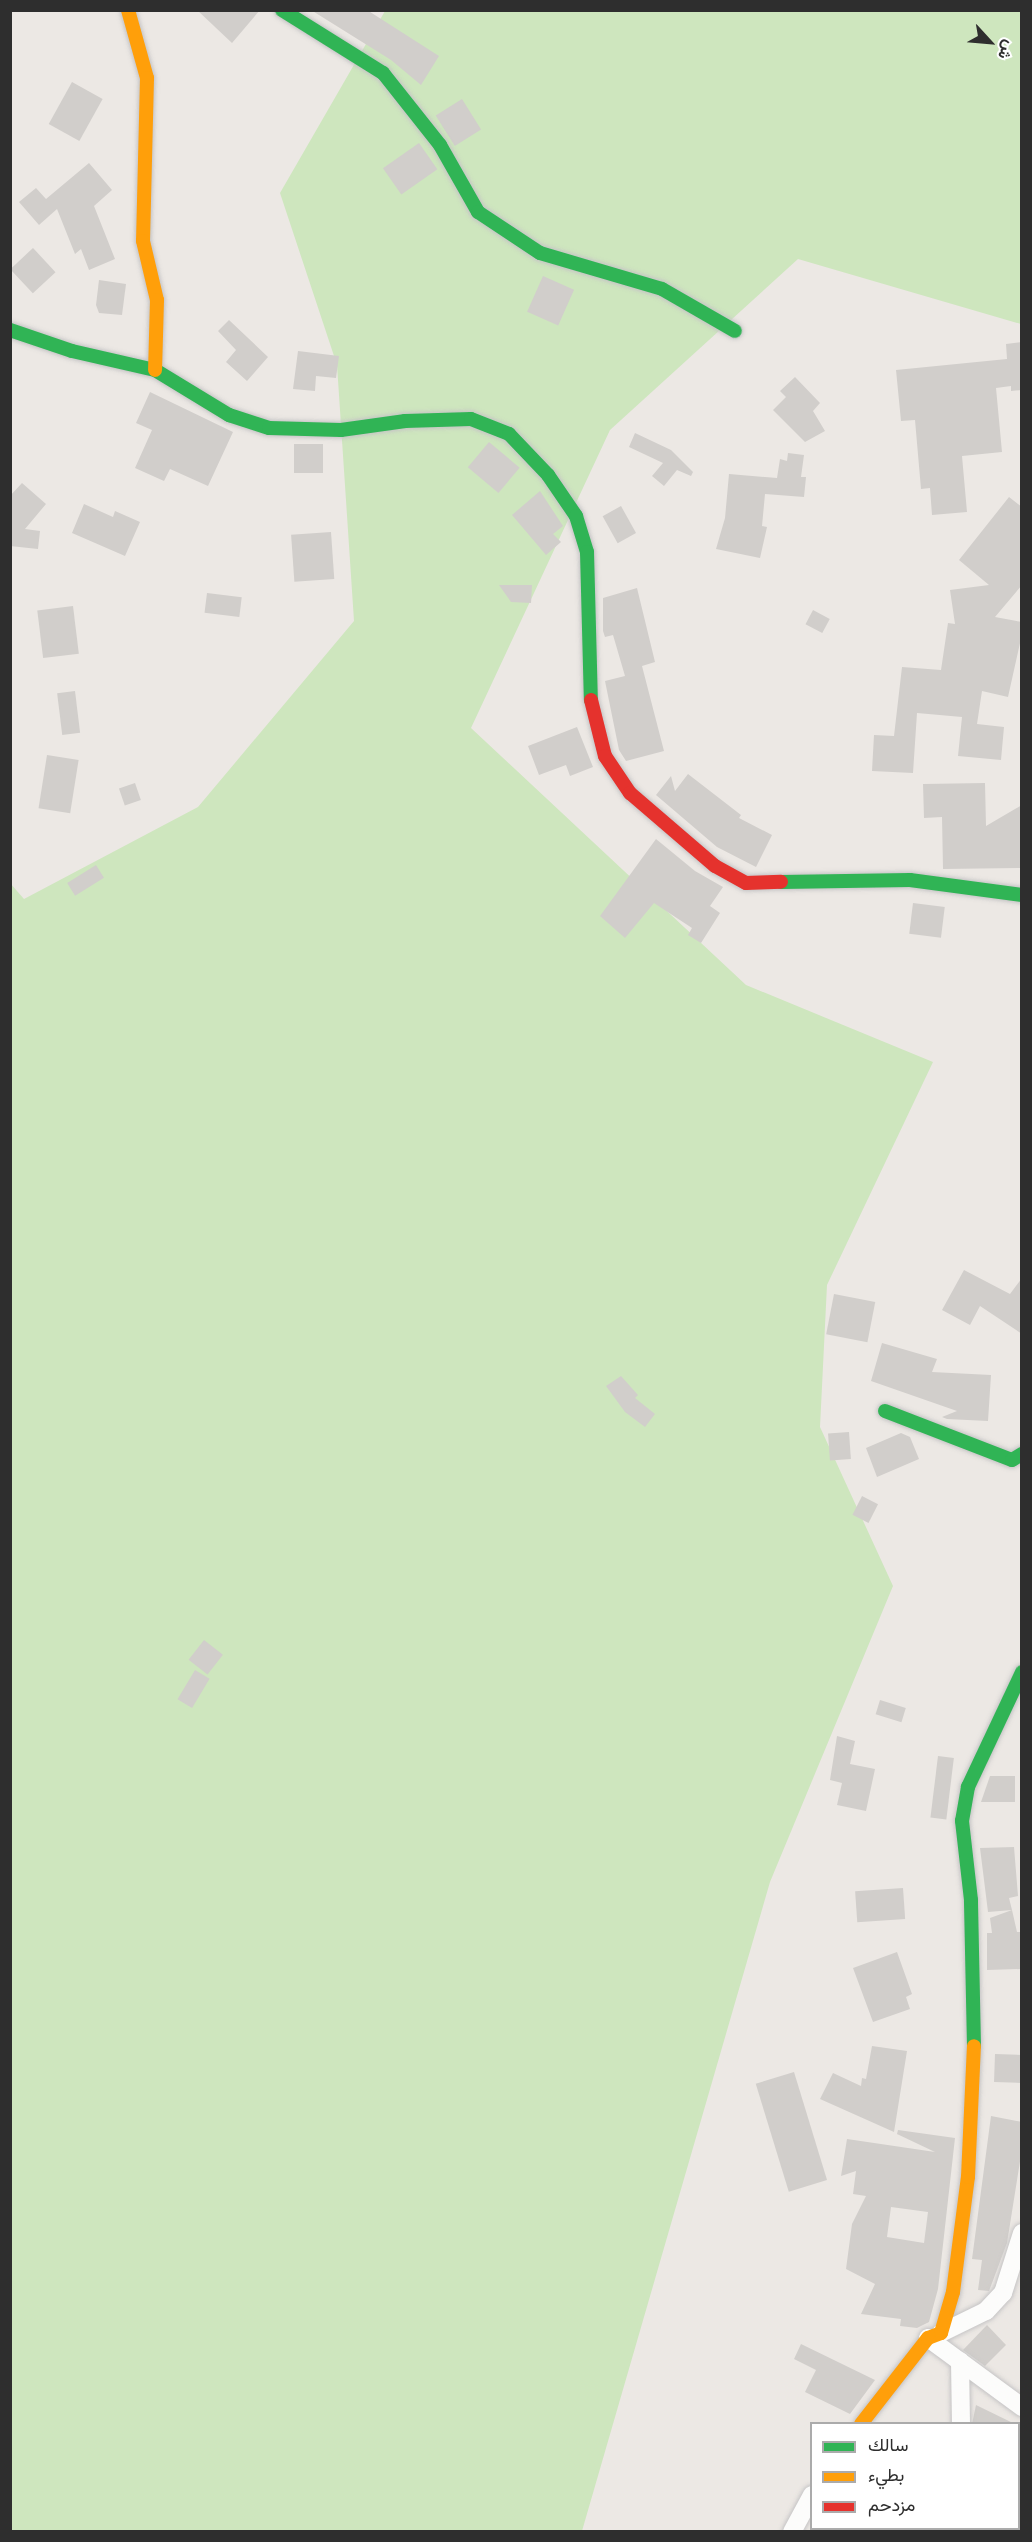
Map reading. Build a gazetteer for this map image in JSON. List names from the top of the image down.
{
  "legend": ["سالك", "بطيء", "مزدحم"],
  "north": "bottom right"
}
